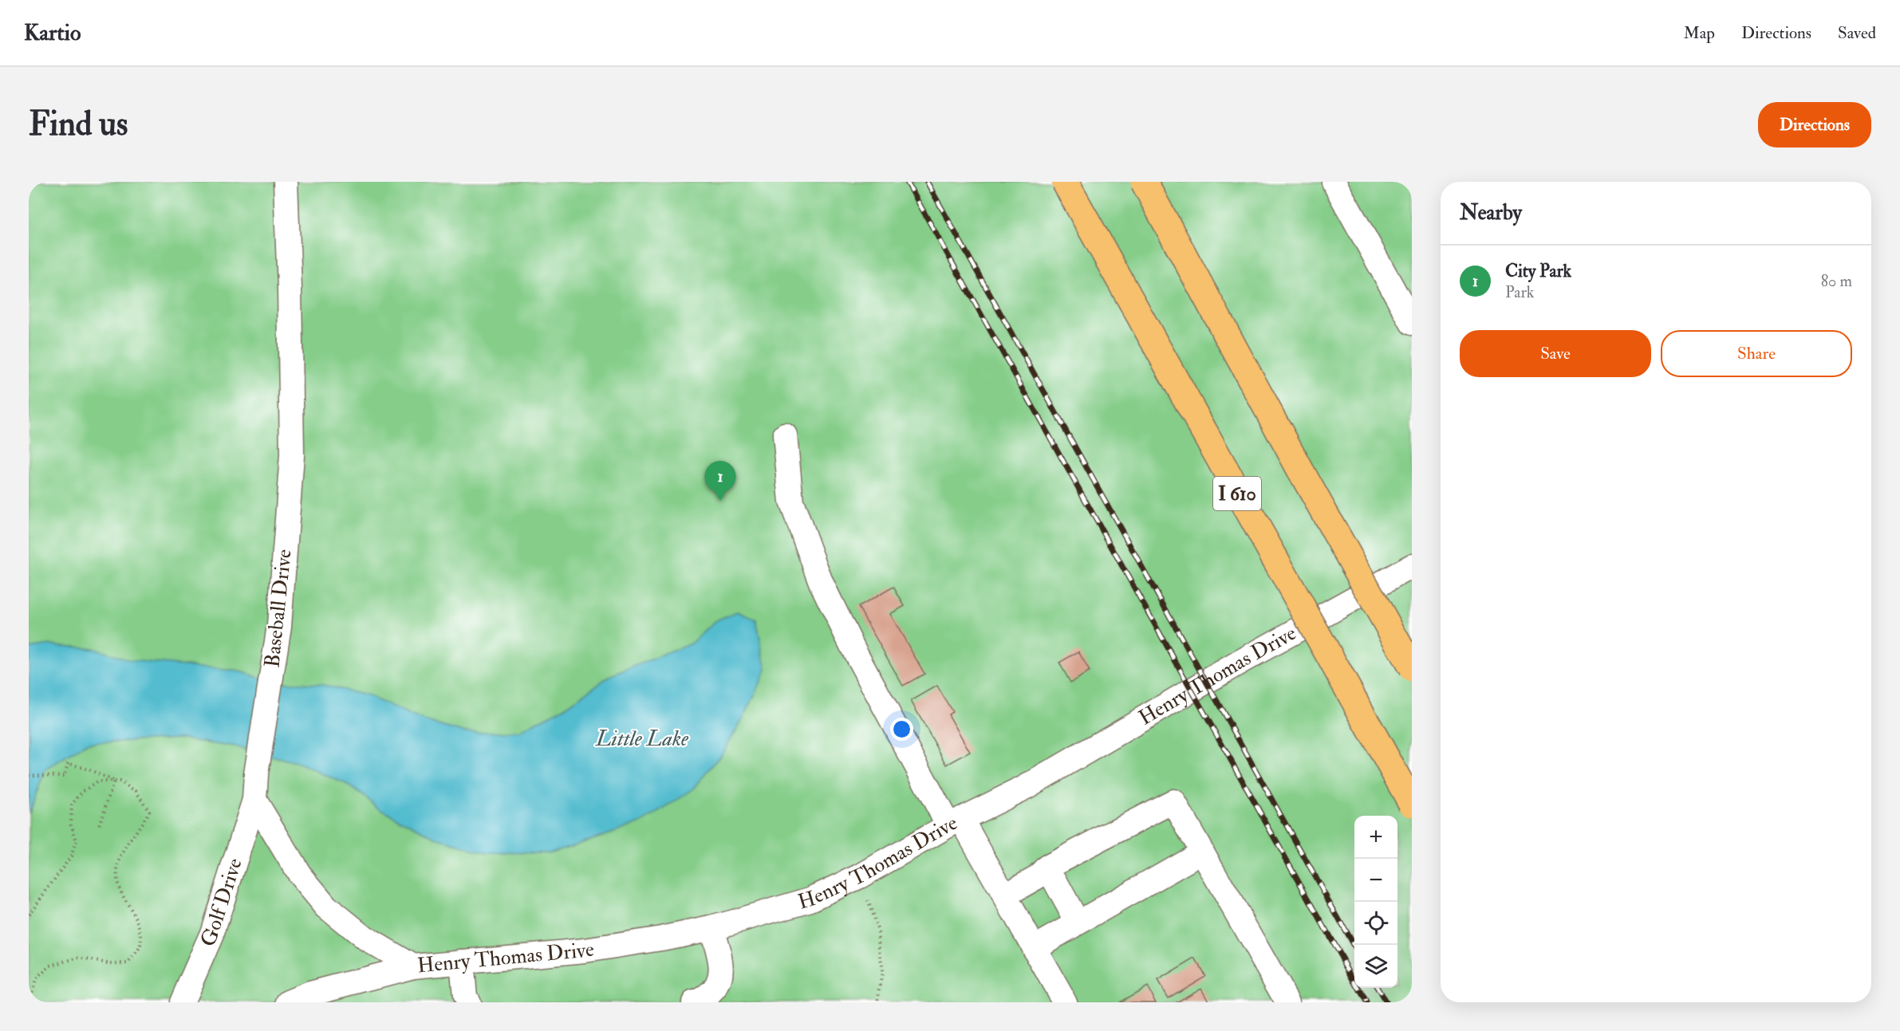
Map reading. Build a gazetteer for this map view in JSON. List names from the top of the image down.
{
  "streets": {
    "highway": ["I 610"],
    "street": ["Baseball Drive", "Henry Thomas Drive", "Golf Drive"]
  },
  "crossings": [
    ["Baseball Drive", "Golf Drive"]
  ],
  "water": ["Little Lake"],
  "page": {
    "header": "Kartio",
    "nav": ["Map", "Directions", "Saved"],
    "buttons": [
      "Directions",
      ["Save", "Share"]
    ],
    "title": "Find us",
    "heading": "Nearby",
    "list": [
      {
        "mark": "1",
        "name": "City Park",
        "note": "Park",
        "value": "80 m"
      }
    ],
    "pins": "1",
    "map_buttons": ["+", "−"]
  }
}
